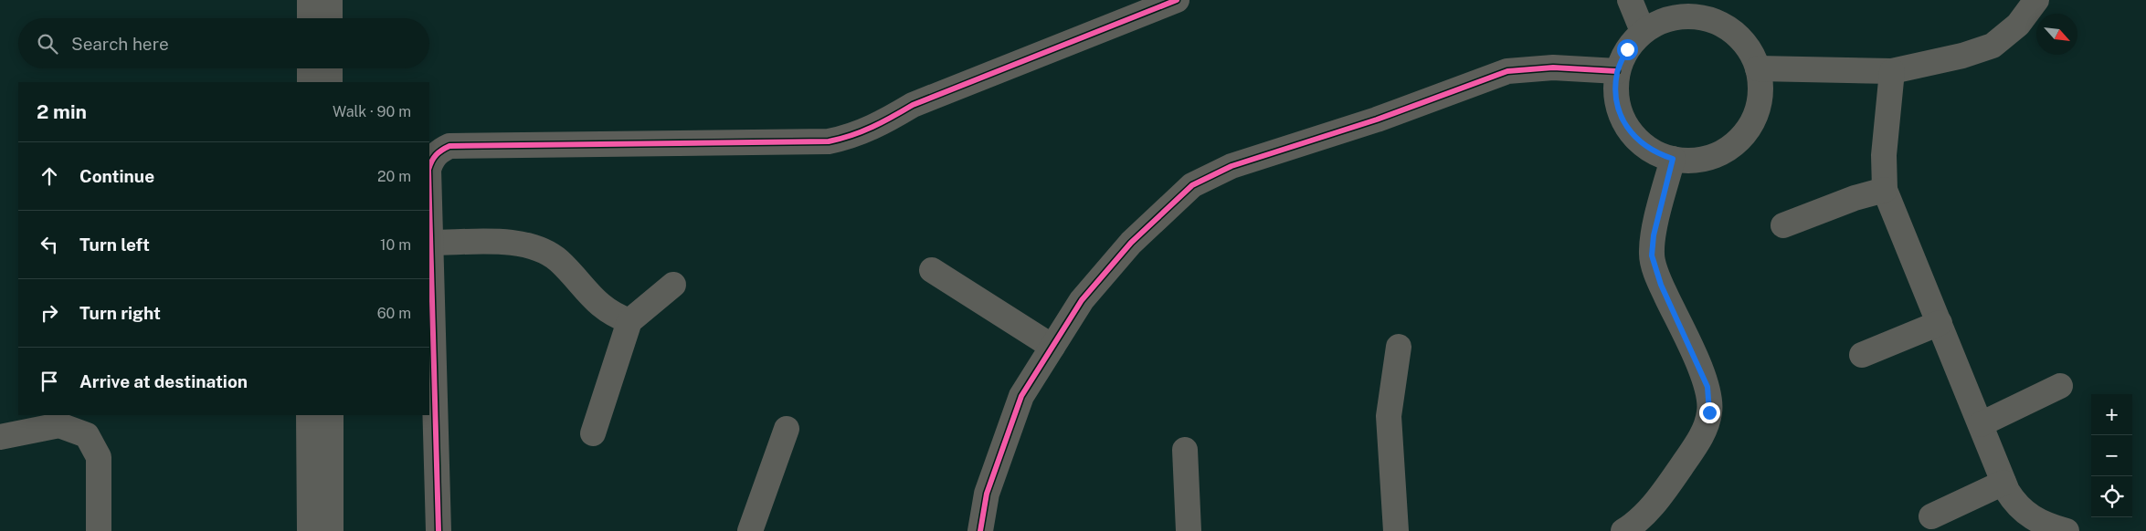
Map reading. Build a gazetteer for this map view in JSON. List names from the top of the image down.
{
  "north": "bottom right",
  "page": {
    "search": "Search here",
    "heading": ["2 min", "Walk · 90 m"],
    "list": [
      ["Continue", "20 m"],
      ["Turn left", "10 m"],
      ["Turn right", "60 m"],
      "Arrive at destination"
    ],
    "map_buttons": ["+", "−"]
  }
}
